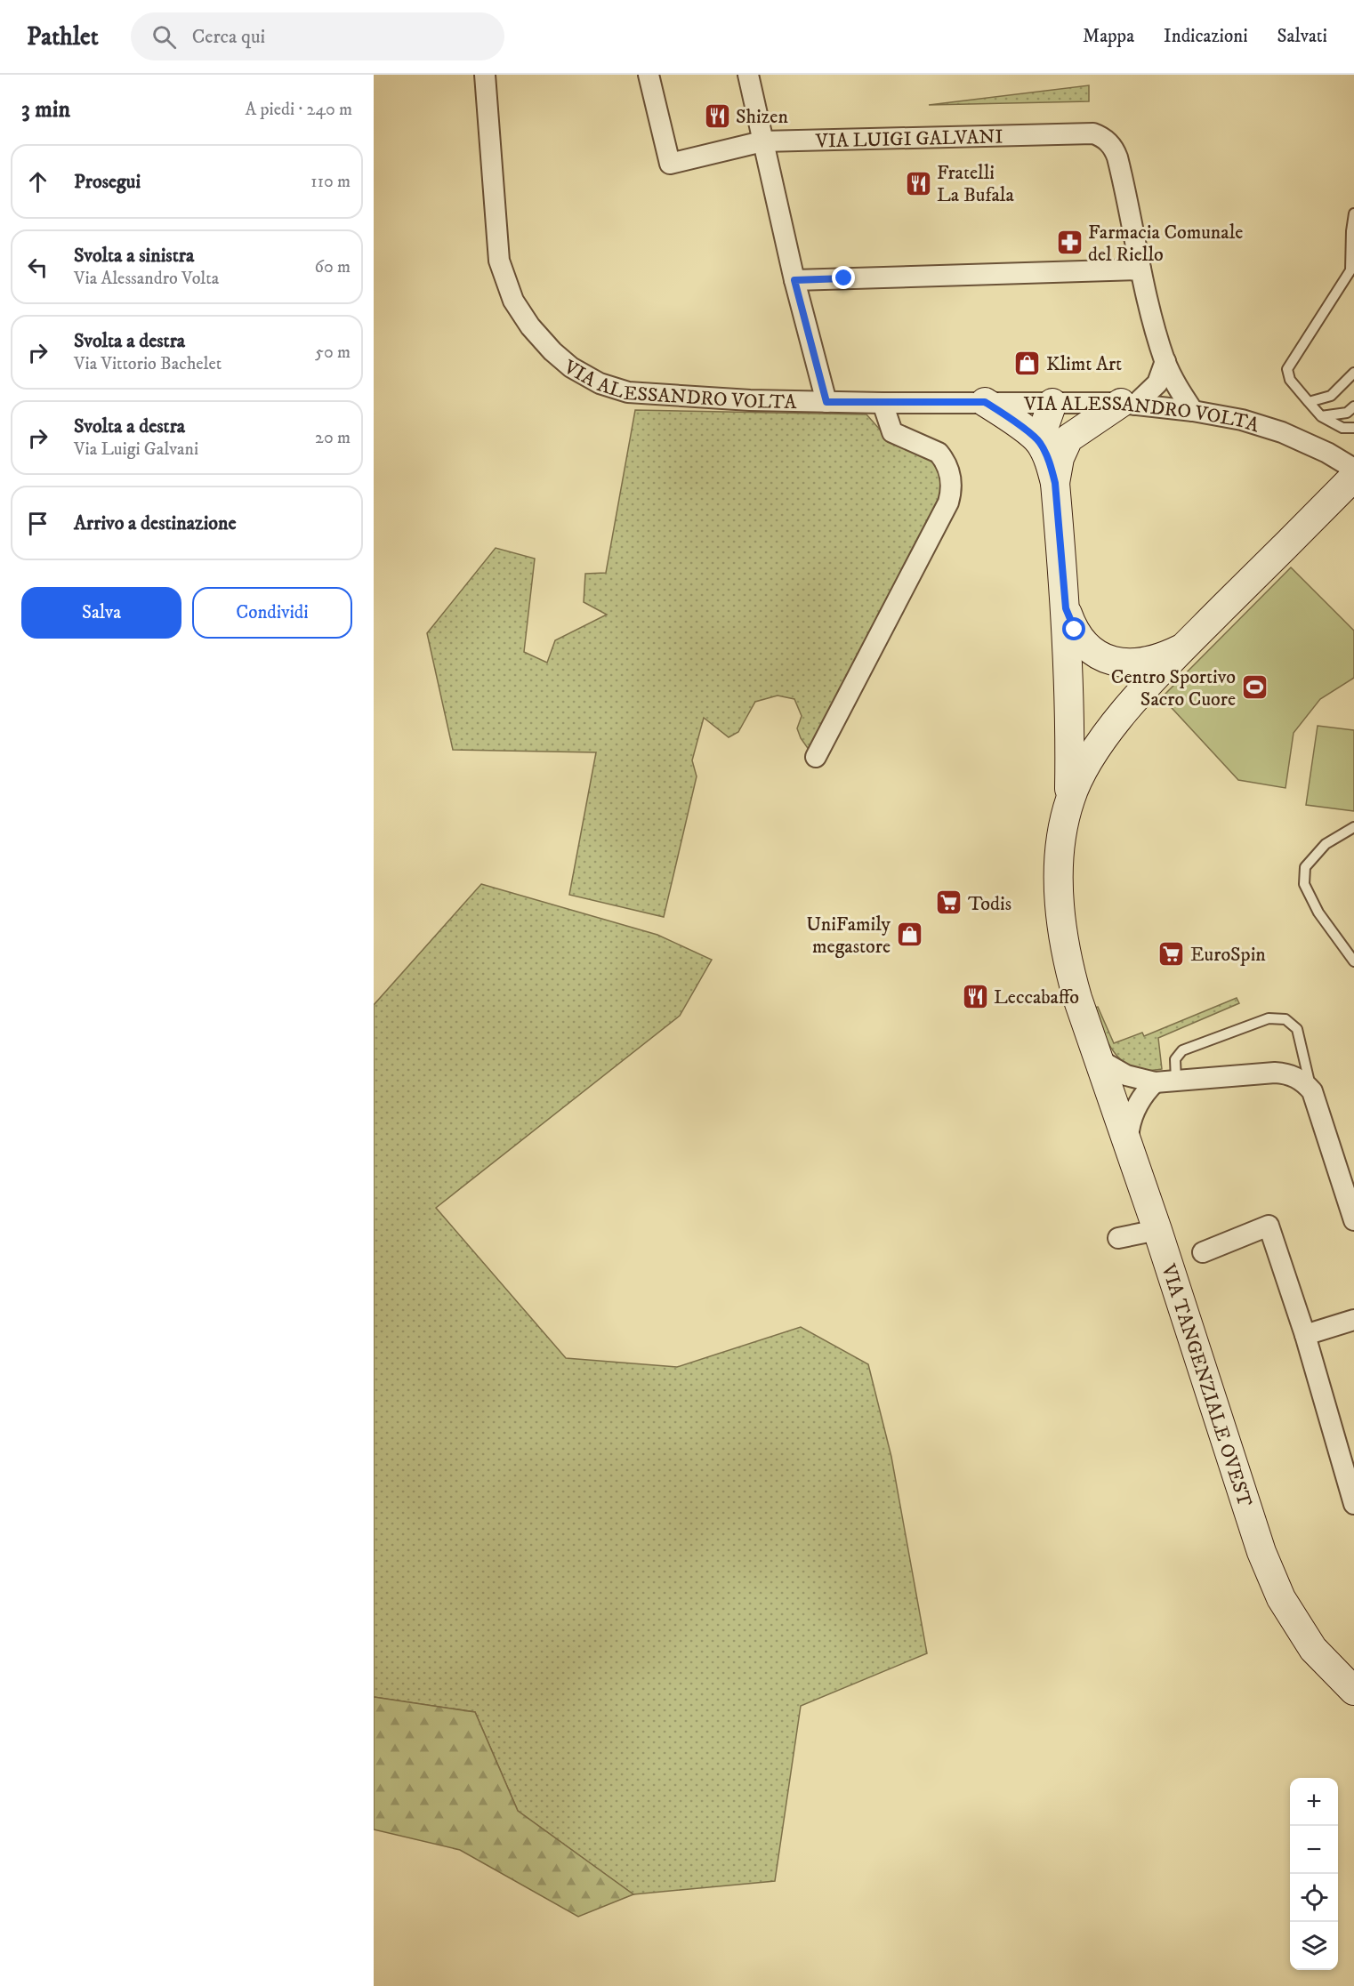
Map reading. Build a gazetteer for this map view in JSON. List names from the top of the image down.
{
  "streets": {
    "main road": ["VIA TANGENZIALE OVEST"],
    "street": ["VIA LUIGI GALVANI", "VIA ALESSANDRO VOLTA"]
  },
  "crossings": [
    ["VIA LUIGI GALVANI", "VIA ALESSANDRO VOLTA"]
  ],
  "places": {
    "restaurant": ["Shizen", "Fratelli La Bufala", "Leccabaffo"],
    "pharmacy": ["Farmacia Comunale del Riello"],
    "shop": ["Klimt Art", "UniFamily megastore"],
    "sports": ["Centro Sportivo Sacro Cuore"],
    "supermarket": ["Todis", "EuroSpin"]
  },
  "page": {
    "header": "Pathlet",
    "search": "Cerca qui",
    "nav": ["Mappa", "Indicazioni", "Salvati"],
    "heading": ["3 min", "A piedi · 240 m"],
    "list": [
      ["Prosegui", "110 m"],
      ["Svolta a sinistra", "Via Alessandro Volta", "60 m"],
      ["Svolta a destra", "Via Vittorio Bachelet", "50 m"],
      ["Svolta a destra", "Via Luigi Galvani", "20 m"],
      "Arrivo a destinazione"
    ],
    "buttons": ["Salva", "Condividi"],
    "map_buttons": ["+", "−"]
  }
}
